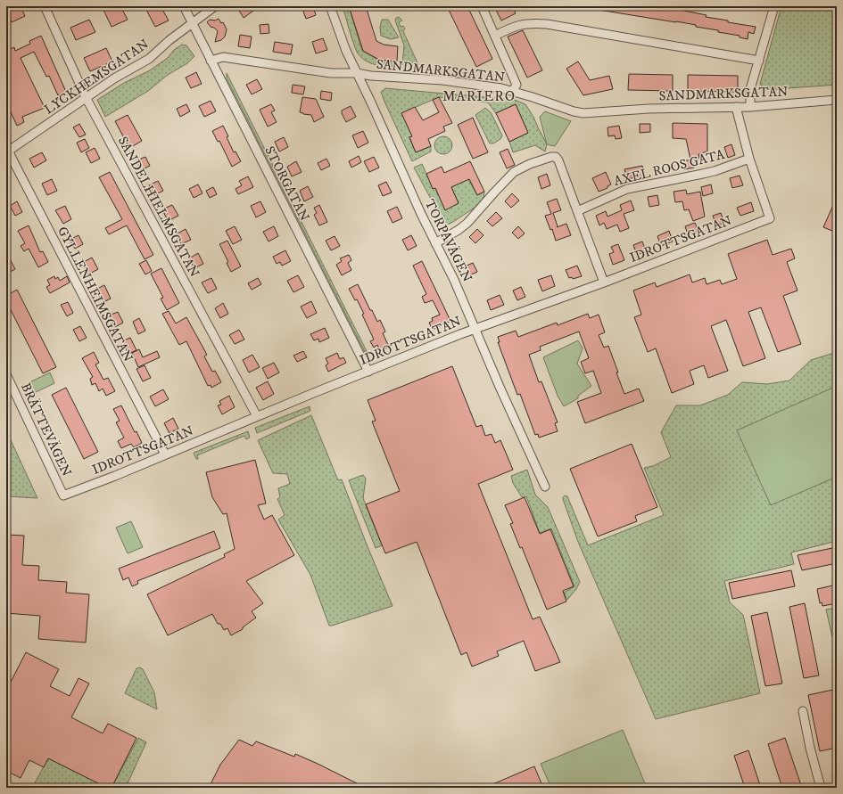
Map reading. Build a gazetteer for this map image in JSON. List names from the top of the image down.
{
  "streets": {
    "street": [
      "SANDMARKSGATAN",
      "LYCKHEMSGATAN",
      "AXEL ROOS GATA",
      "STORGATAN",
      "SANDELHIELMSGATAN",
      "IDROTTSGATAN",
      "TORPAVÄGEN",
      "GYLLENHEIMSGATAN",
      "BRÄTTEVÄGEN"
    ]
  },
  "crossings": [
    ["SANDMARKSGATAN", "STORGATAN"],
    ["SANDMARKSGATAN", "TORPAVÄGEN"],
    ["LYCKHEMSGATAN", "STORGATAN"],
    ["LYCKHEMSGATAN", "SANDELHIELMSGATAN"],
    ["LYCKHEMSGATAN", "GYLLENHEIMSGATAN"],
    ["AXEL ROOS GATA", "IDROTTSGATAN"],
    ["STORGATAN", "IDROTTSGATAN"],
    ["SANDELHIELMSGATAN", "IDROTTSGATAN"],
    ["IDROTTSGATAN", "TORPAVÄGEN"],
    ["IDROTTSGATAN", "GYLLENHEIMSGATAN"],
    ["IDROTTSGATAN", "BRÄTTEVÄGEN"]
  ],
  "districts": ["MARIERO"]
}
